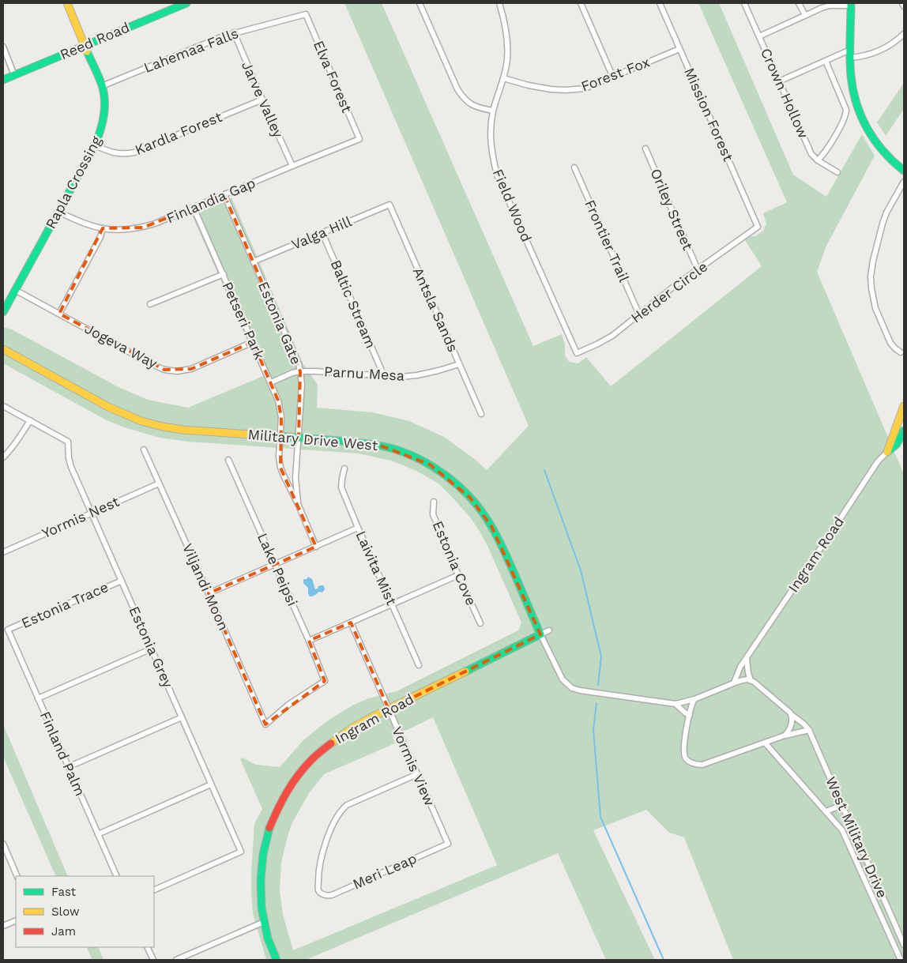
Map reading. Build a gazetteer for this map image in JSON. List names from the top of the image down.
{
  "streets": {
    "street": [
      "Reed Road",
      "Lahemaa Falls",
      "Forest Fox",
      "Elva Forest",
      "Crown Hollow",
      "Jarve Valley",
      "Mission Forest",
      "Kardla Forest",
      "Rapla Crossing",
      "Finlandia Gap",
      "Field Wood",
      "Oriley Street",
      "Valga Hill",
      "Frontier Trail",
      "Herder Circle",
      "Baltic Stream",
      "Antsla Sands",
      "Petseri Park",
      "Estonia Gate",
      "Jogeva Way",
      "Parnu Mesa",
      "Military Drive West",
      "Yormis Nest",
      "Ingram Road",
      "Estonia Cove",
      "Laivita Mist",
      "Lake Peipsi",
      "Viljandi Moon",
      "Estonia Trace",
      "Estonia Grey",
      "Finland Palm",
      "Vormis View",
      "West Military Drive",
      "Meri Leap"
    ]
  },
  "crossings": [
    ["Reed Road", "Rapla Crossing"],
    ["Lahemaa Falls", "Elva Forest"],
    ["Lahemaa Falls", "Jarve Valley"],
    ["Lahemaa Falls", "Rapla Crossing"],
    ["Forest Fox", "Mission Forest"],
    ["Forest Fox", "Field Wood"],
    ["Elva Forest", "Finlandia Gap"],
    ["Jarve Valley", "Kardla Forest"],
    ["Jarve Valley", "Finlandia Gap"],
    ["Mission Forest", "Herder Circle"],
    ["Kardla Forest", "Rapla Crossing"],
    ["Rapla Crossing", "Finlandia Gap"],
    ["Rapla Crossing", "Jogeva Way"],
    ["Finlandia Gap", "Petseri Park"],
    ["Finlandia Gap", "Estonia Gate"],
    ["Field Wood", "Herder Circle"],
    ["Oriley Street", "Herder Circle"],
    ["Valga Hill", "Baltic Stream"],
    ["Valga Hill", "Antsla Sands"],
    ["Valga Hill", "Estonia Gate"],
    ["Frontier Trail", "Herder Circle"],
    ["Baltic Stream", "Parnu Mesa"],
    ["Antsla Sands", "Parnu Mesa"],
    ["Petseri Park", "Estonia Gate"],
    ["Petseri Park", "Jogeva Way"],
    ["Petseri Park", "Parnu Mesa"],
    ["Petseri Park", "Military Drive West"],
    ["Estonia Gate", "Parnu Mesa"],
    ["Estonia Gate", "Military Drive West"],
    ["Military Drive West", "Ingram Road"],
    ["Yormis Nest", "Viljandi Moon"],
    ["Yormis Nest", "Estonia Grey"],
    ["Ingram Road", "Vormis View"],
    ["Lake Peipsi", "Viljandi Moon"],
    ["Estonia Trace", "Estonia Grey"],
    ["Estonia Trace", "Finland Palm"],
    ["Vormis View", "Meri Leap"]
  ],
  "legend": ["Fast", "Slow", "Jam"]
}
